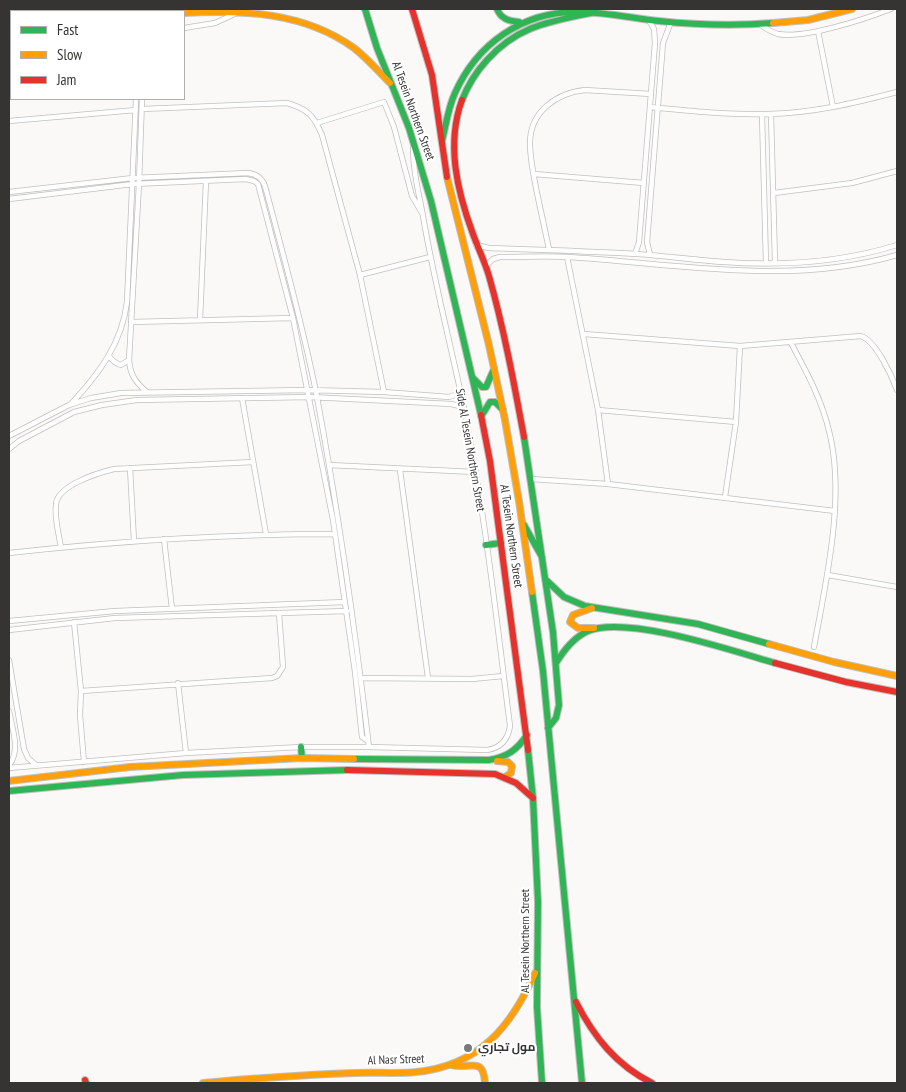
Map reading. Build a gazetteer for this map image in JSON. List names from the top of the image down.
{
  "streets": {
    "street": ["Al Tesein Northern Street", "Side Al Tesein Northern Street", "Al Nasr Street"]
  },
  "crossings": [
    ["Al Tesein Northern Street", "Side Al Tesein Northern Street"],
    ["Al Tesein Northern Street", "Al Nasr Street"]
  ],
  "places": ["مول تجاري"],
  "legend": ["Fast", "Slow", "Jam"]
}
